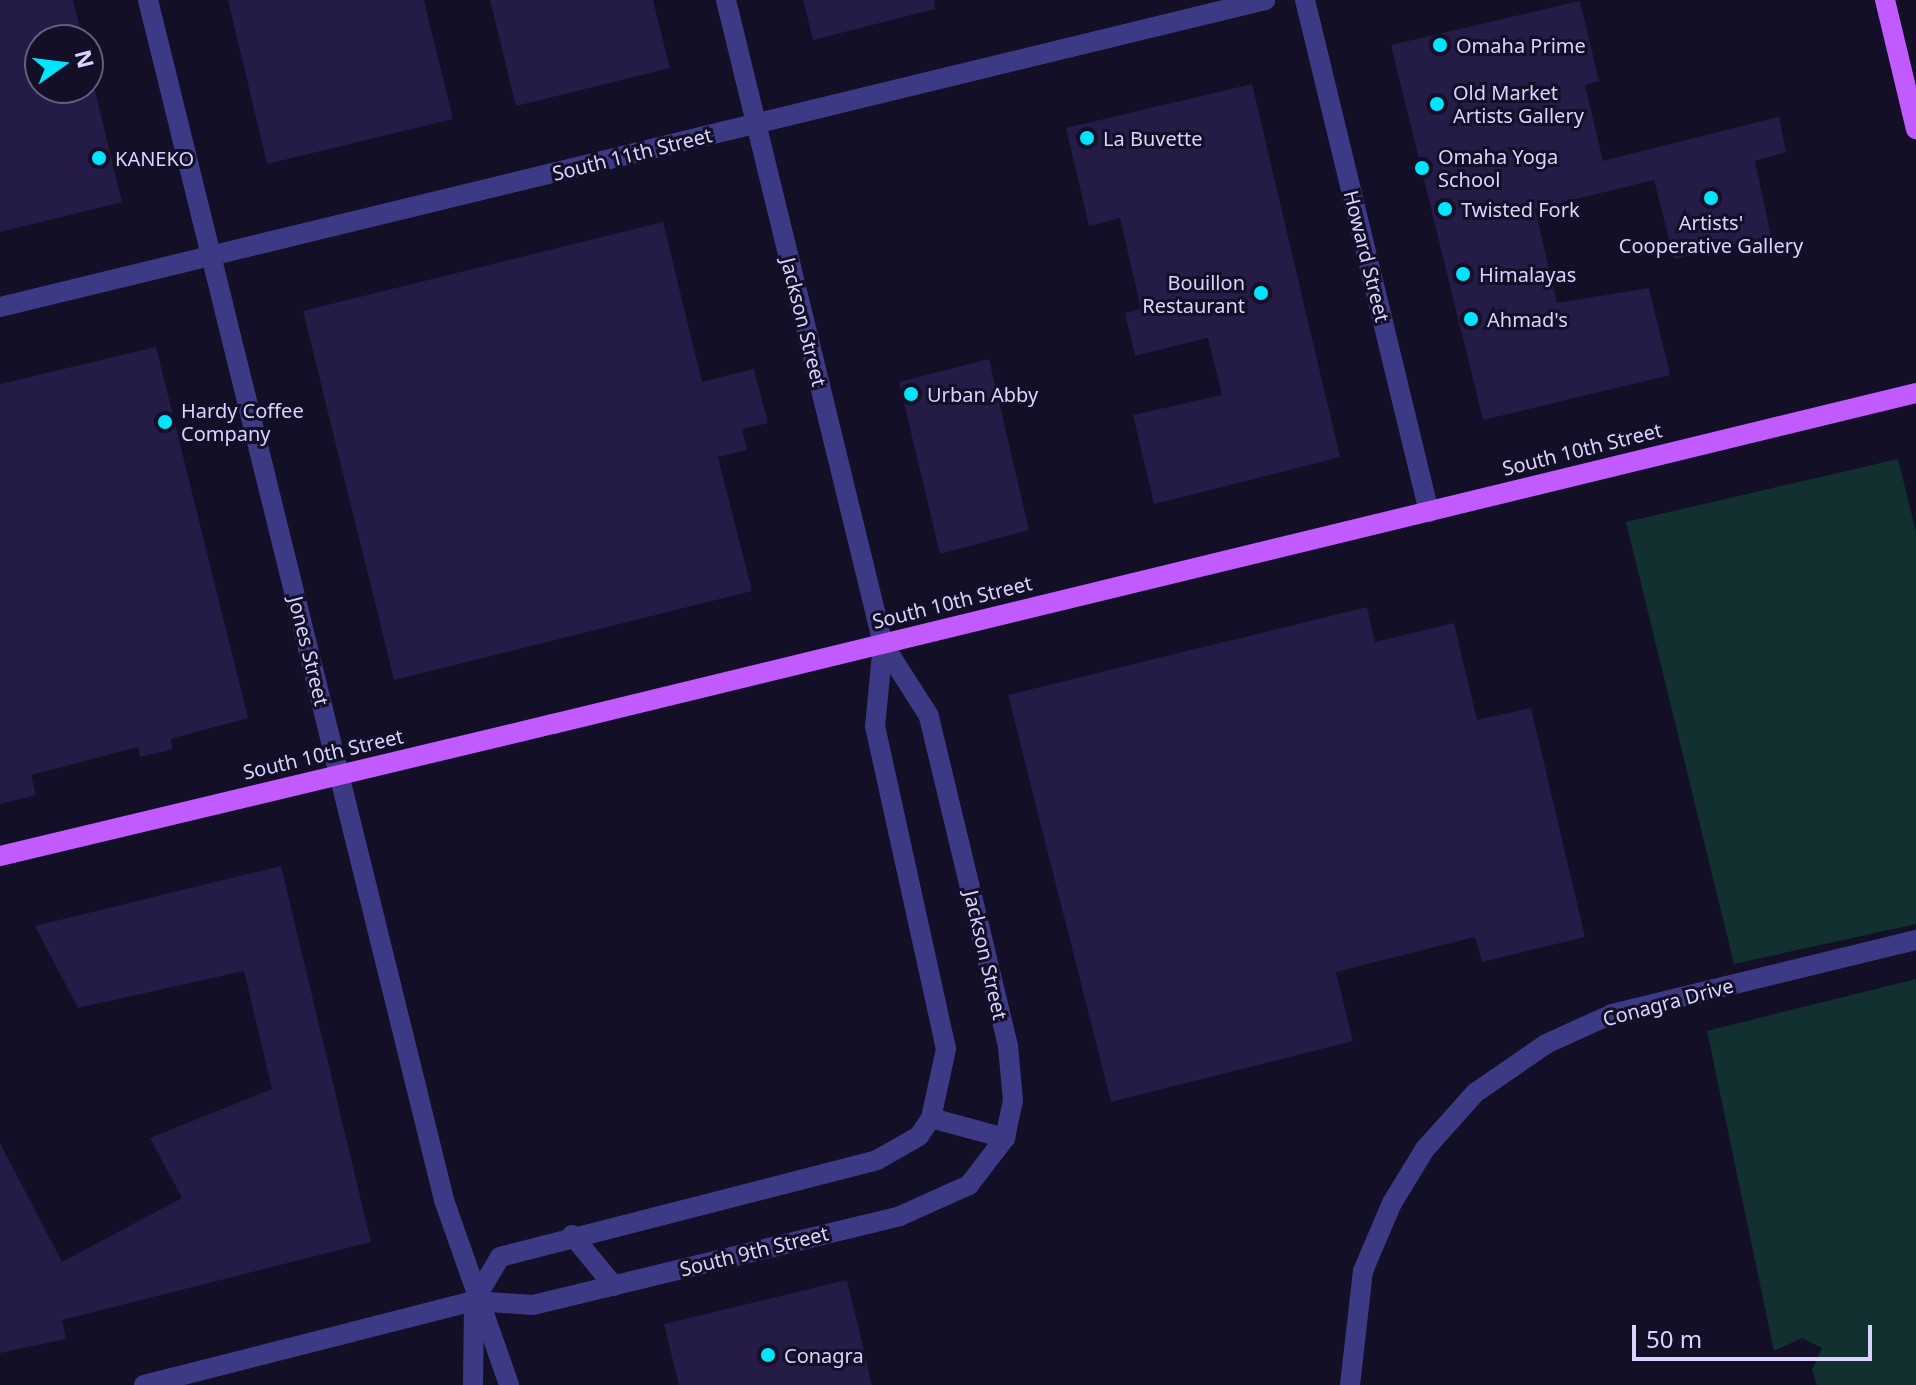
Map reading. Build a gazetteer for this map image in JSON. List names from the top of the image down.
{
  "streets": {
    "main road": ["South 10th Street"],
    "street": [
      "South 11th Street",
      "Howard Street",
      "Jackson Street",
      "Jones Street",
      "Conagra Drive",
      "South 9th Street"
    ]
  },
  "crossings": [
    ["South 11th Street", "Jackson Street"],
    ["South 11th Street", "Jones Street"],
    ["Howard Street", "South 10th Street"],
    ["Jackson Street", "South 10th Street"],
    ["Jackson Street", "South 9th Street"],
    ["Jones Street", "South 9th Street"]
  ],
  "places": [
    "Omaha Prime",
    "Old Market Artists Gallery",
    "La Buvette",
    "KANEKO",
    "Omaha Yoga School",
    "Artists' Cooperative Gallery",
    "Twisted Fork",
    "Himalayas",
    "Bouillon Restaurant",
    "Ahmad's",
    "Urban Abby",
    "Hardy Coffee Company",
    "Conagra"
  ],
  "scale_bar": "50 m",
  "north": "right"
}
